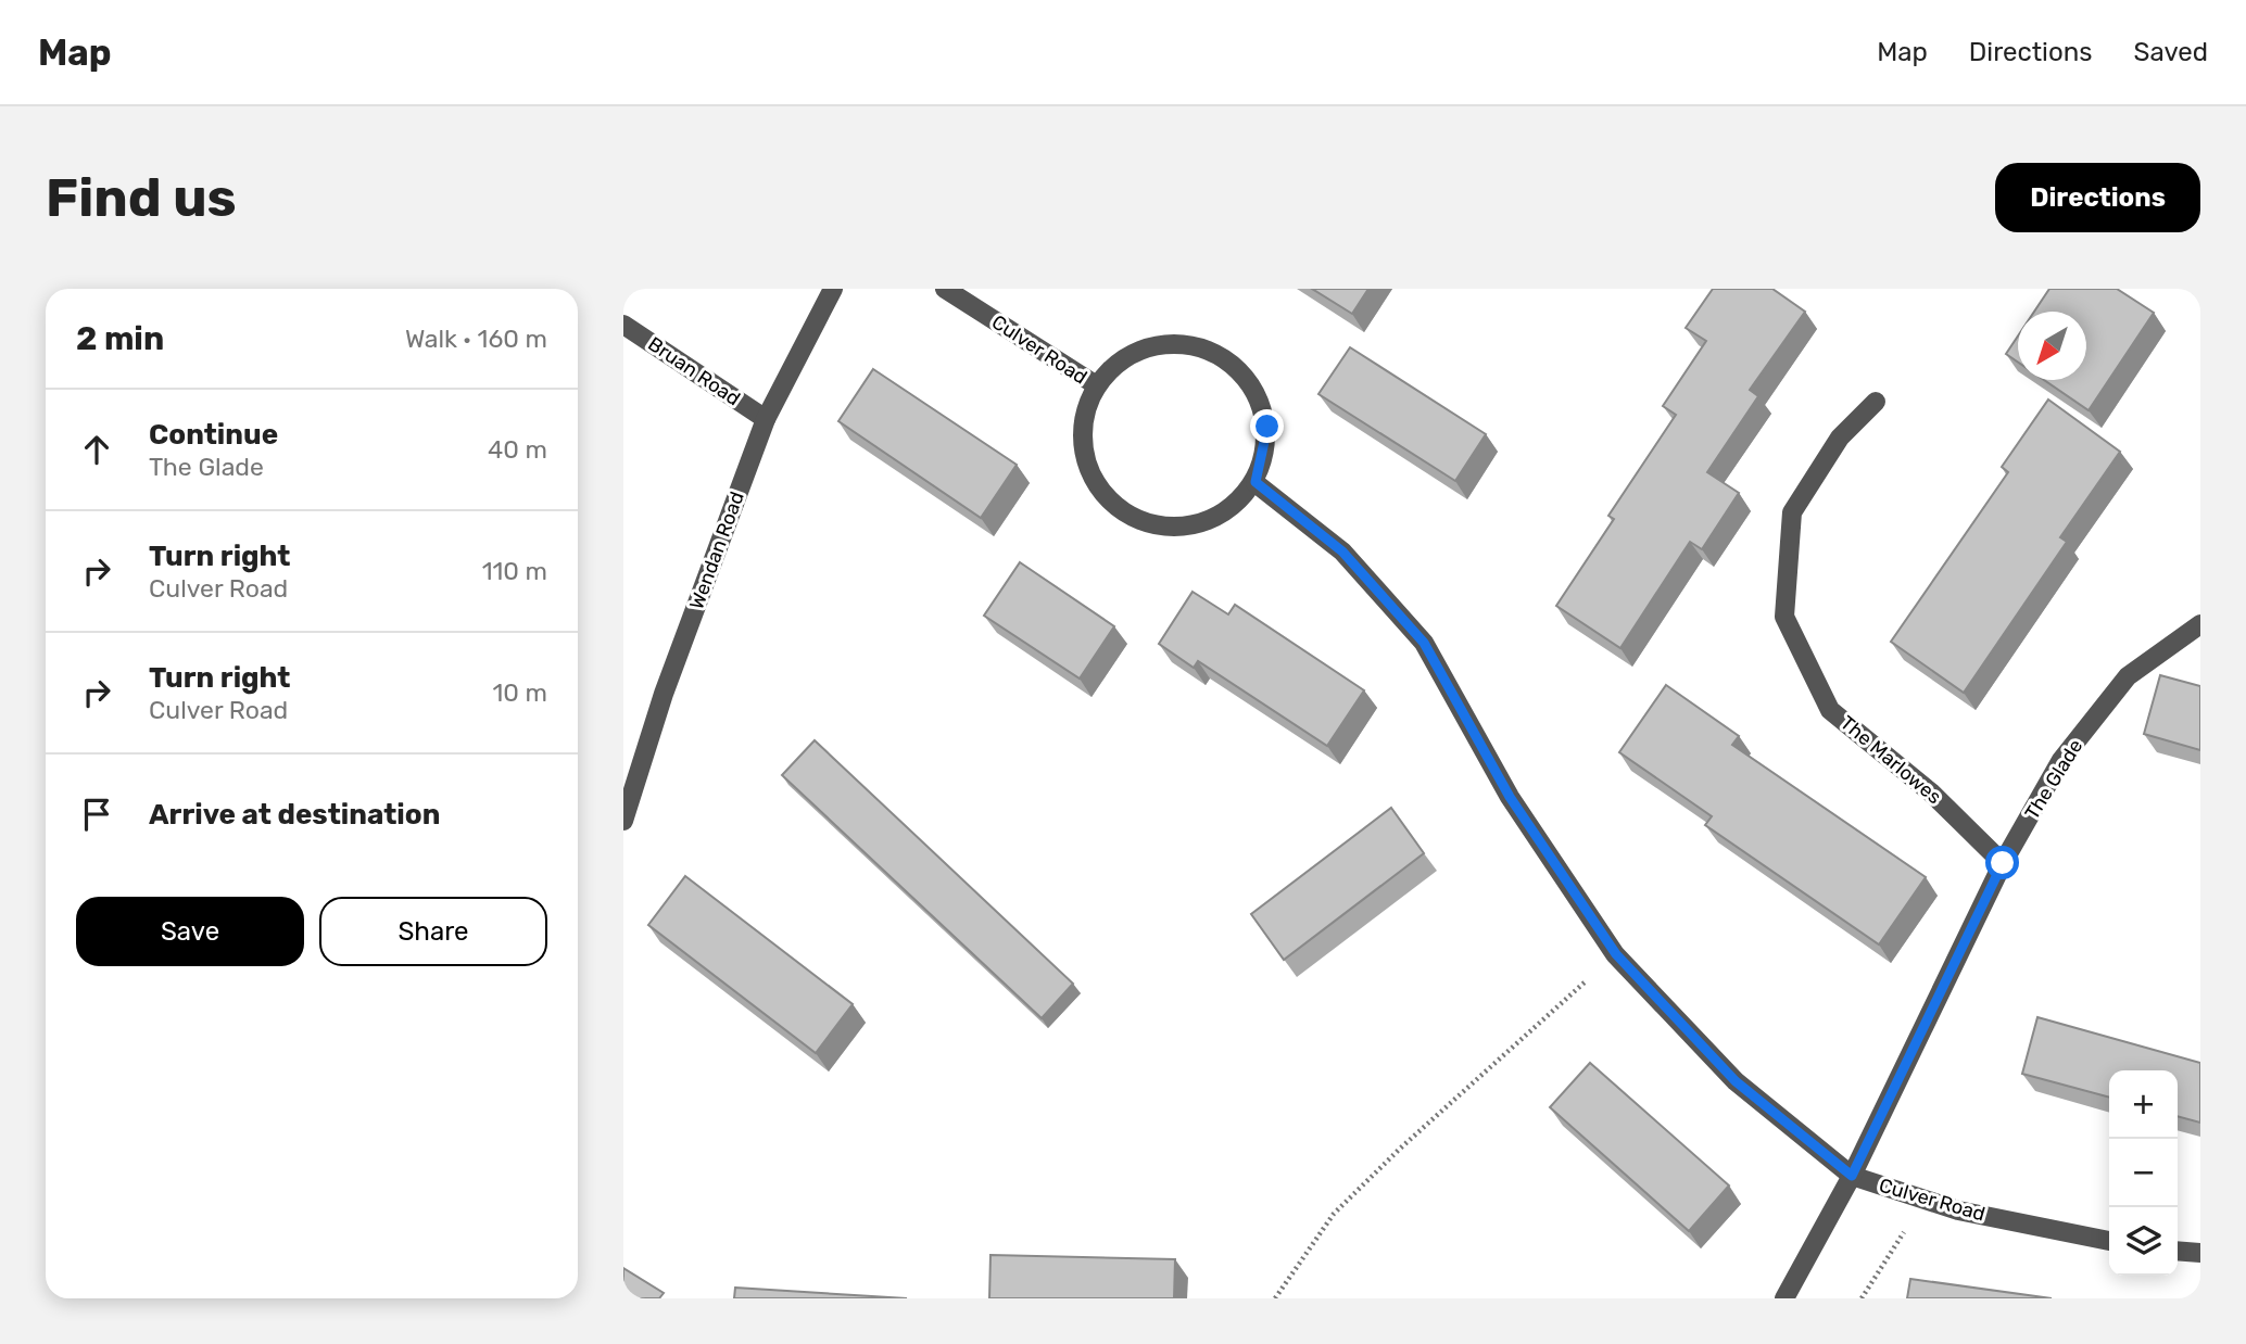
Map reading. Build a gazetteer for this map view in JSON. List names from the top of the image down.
{
  "streets": {
    "street": [
      "Culver Road",
      "Bruan Road",
      "Wendan Road",
      "The Marlowes",
      "The Glade"
    ]
  },
  "crossings": [
    ["Culver Road", "The Glade"],
    ["Bruan Road", "Wendan Road"],
    ["The Marlowes", "The Glade"]
  ],
  "north": "bottom left",
  "page": {
    "header": "Map",
    "nav": ["Map", "Directions", "Saved"],
    "buttons": [
      "Directions",
      ["Save", "Share"]
    ],
    "title": "Find us",
    "heading": ["2 min", "Walk · 160 m"],
    "list": [
      ["Continue", "The Glade", "40 m"],
      ["Turn right", "Culver Road", "110 m"],
      ["Turn right", "Culver Road", "10 m"],
      "Arrive at destination"
    ],
    "map_buttons": ["+", "−"]
  }
}
